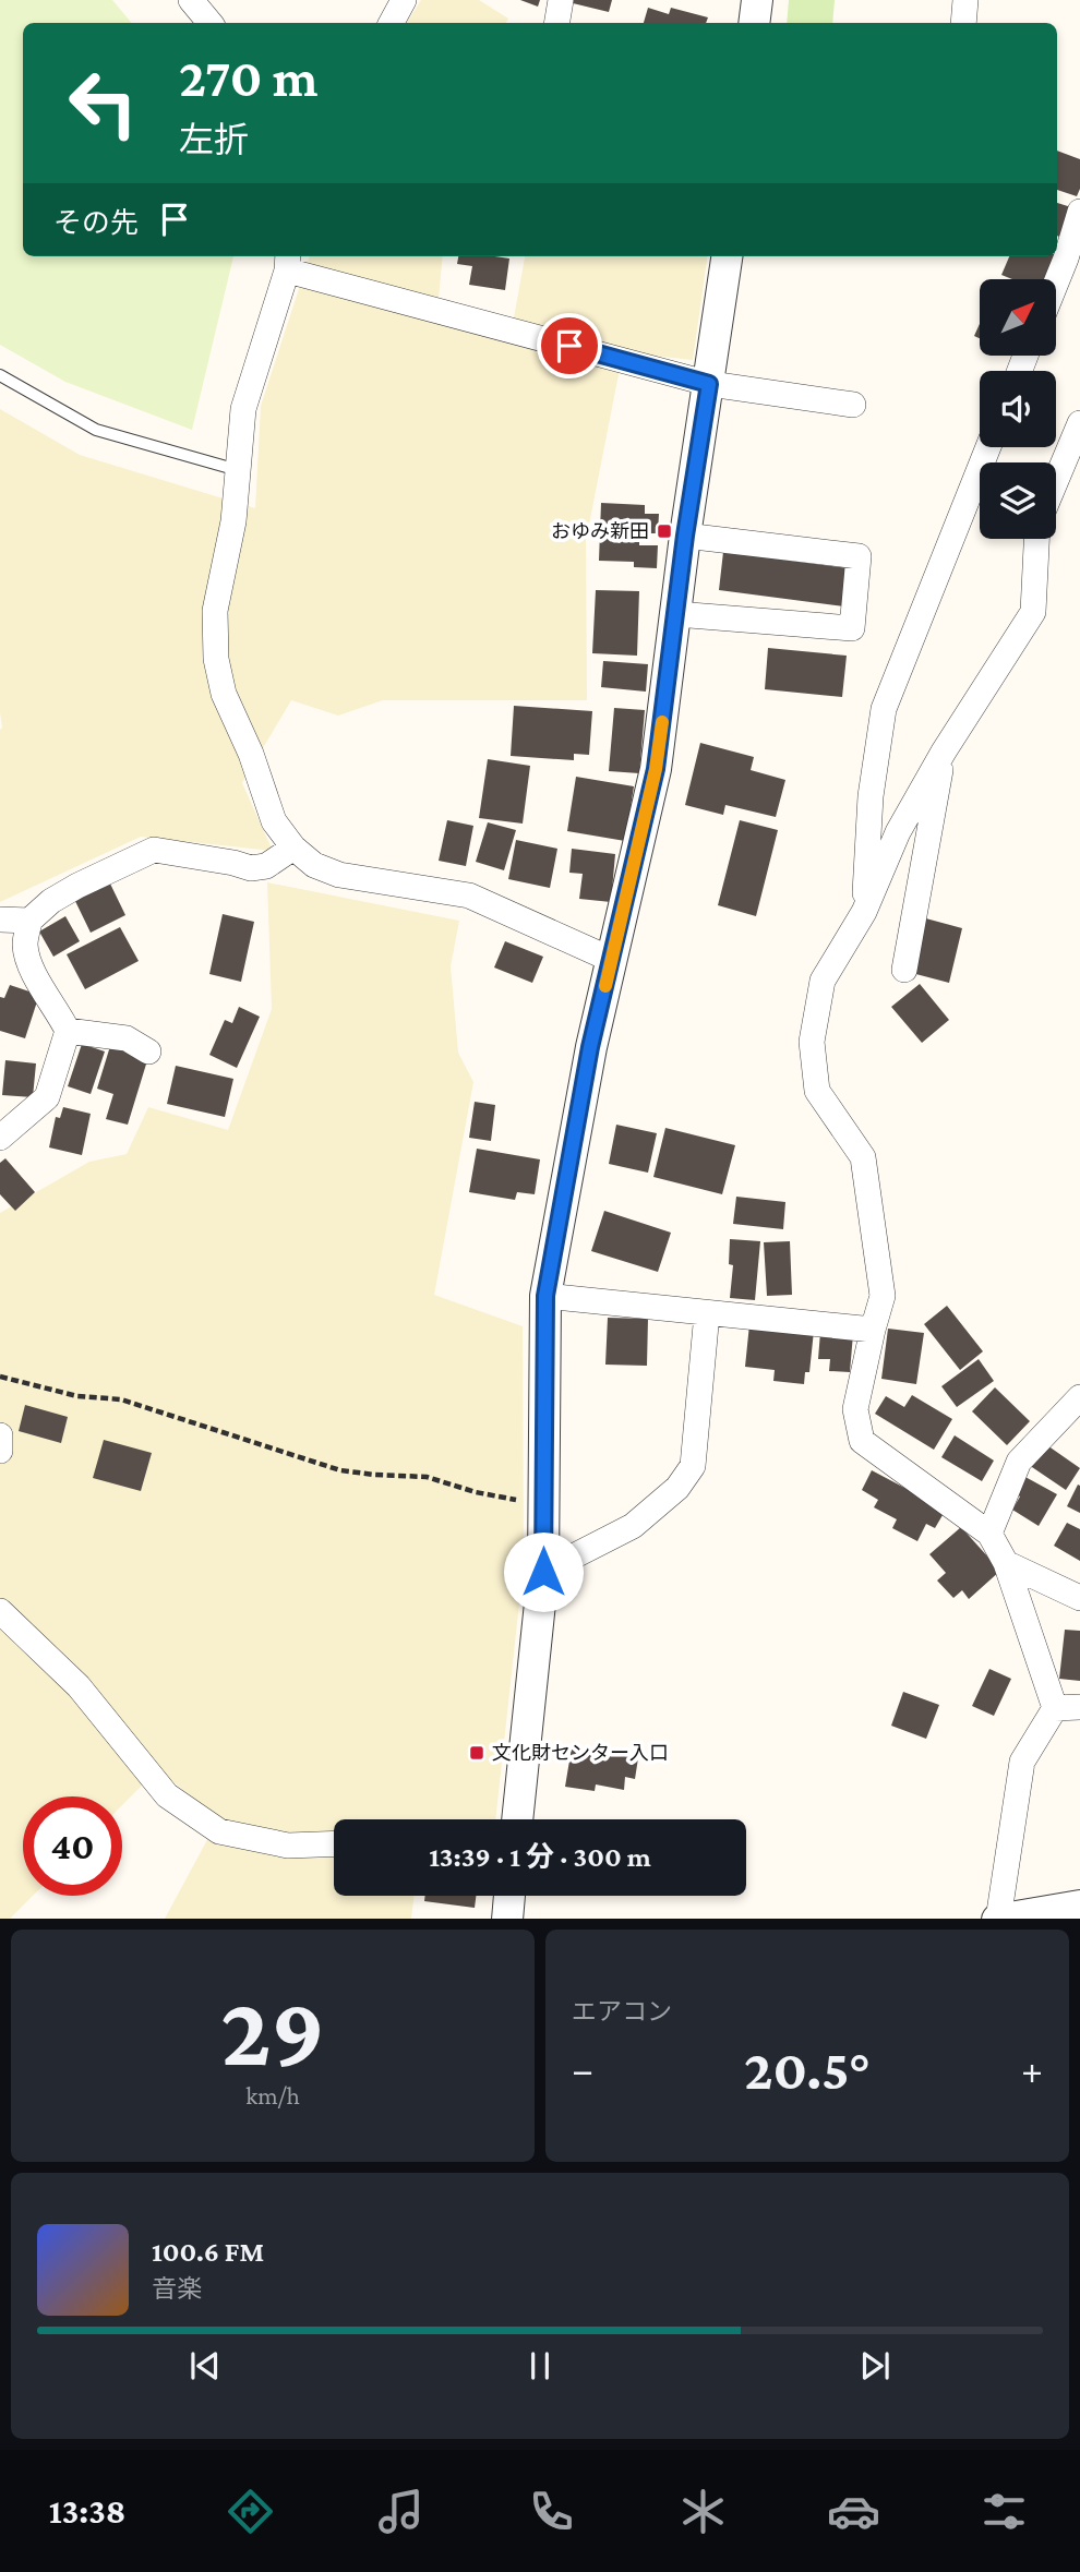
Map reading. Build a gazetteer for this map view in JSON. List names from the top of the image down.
{
  "places": {
    "transit": ["おゆみ新田", "文化財センター入口"]
  },
  "north": "top right",
  "page": {
    "turn": ["270 m", "左折"],
    "then": "その先",
    "limit": "40",
    "trip": "13:39 · 1 分 · 300 m",
    "tile": [
      ["29", "km/h"],
      "エアコン"
    ],
    "heat": ["−", "20.5°", "+"],
    "song": ["100.6 FM", "音楽"],
    "tabs": "13:38"
  }
}
